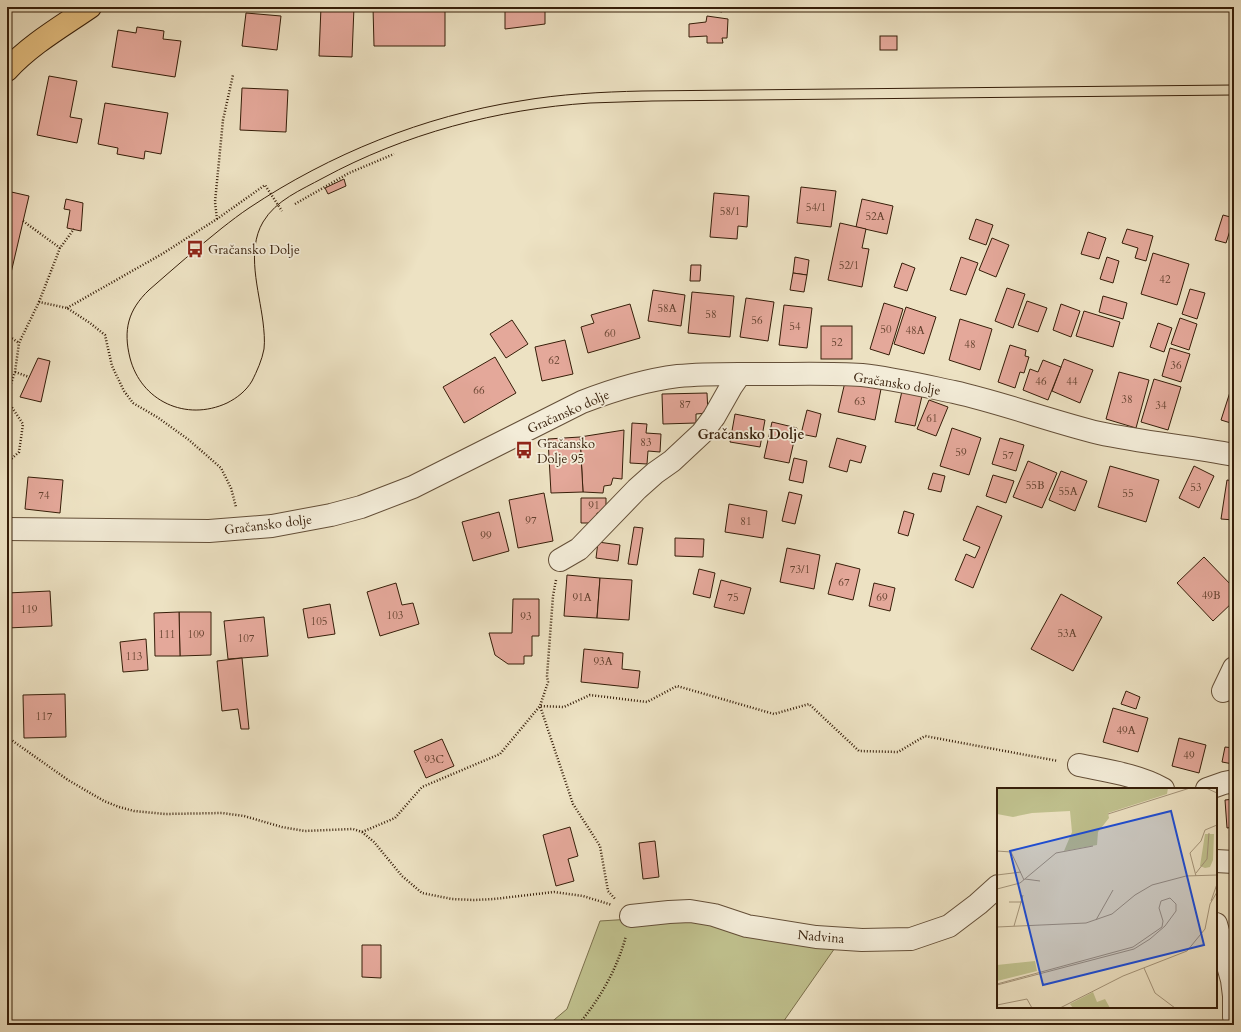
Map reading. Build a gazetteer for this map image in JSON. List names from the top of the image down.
{
  "streets": {
    "street": ["Gračansko dolje", "Nadvina"]
  },
  "districts": ["Gračansko Dolje"],
  "places": {
    "bus stop": ["Gračansko Dolje", "Gračansko Dolje 95"]
  },
  "house_numbers": [
    "54/1",
    "58/1",
    "52A",
    "52/1",
    "42",
    "58A",
    "58",
    "56",
    "54",
    "50",
    "48A",
    "60",
    "52",
    "48",
    "62",
    "36",
    "46",
    "44",
    "66",
    "38",
    "63",
    "87",
    "34",
    "61",
    "83",
    "59",
    "57",
    "55B",
    "53",
    "55A",
    "55",
    "74",
    "91",
    "97",
    "81",
    "99",
    "73/1",
    "67",
    "49B",
    "91A",
    "75",
    "69",
    "119",
    "103",
    "93",
    "105",
    "53A",
    "111",
    "109",
    "107",
    "113",
    "93A",
    "117",
    "49A",
    "49",
    "93C"
  ]
}
